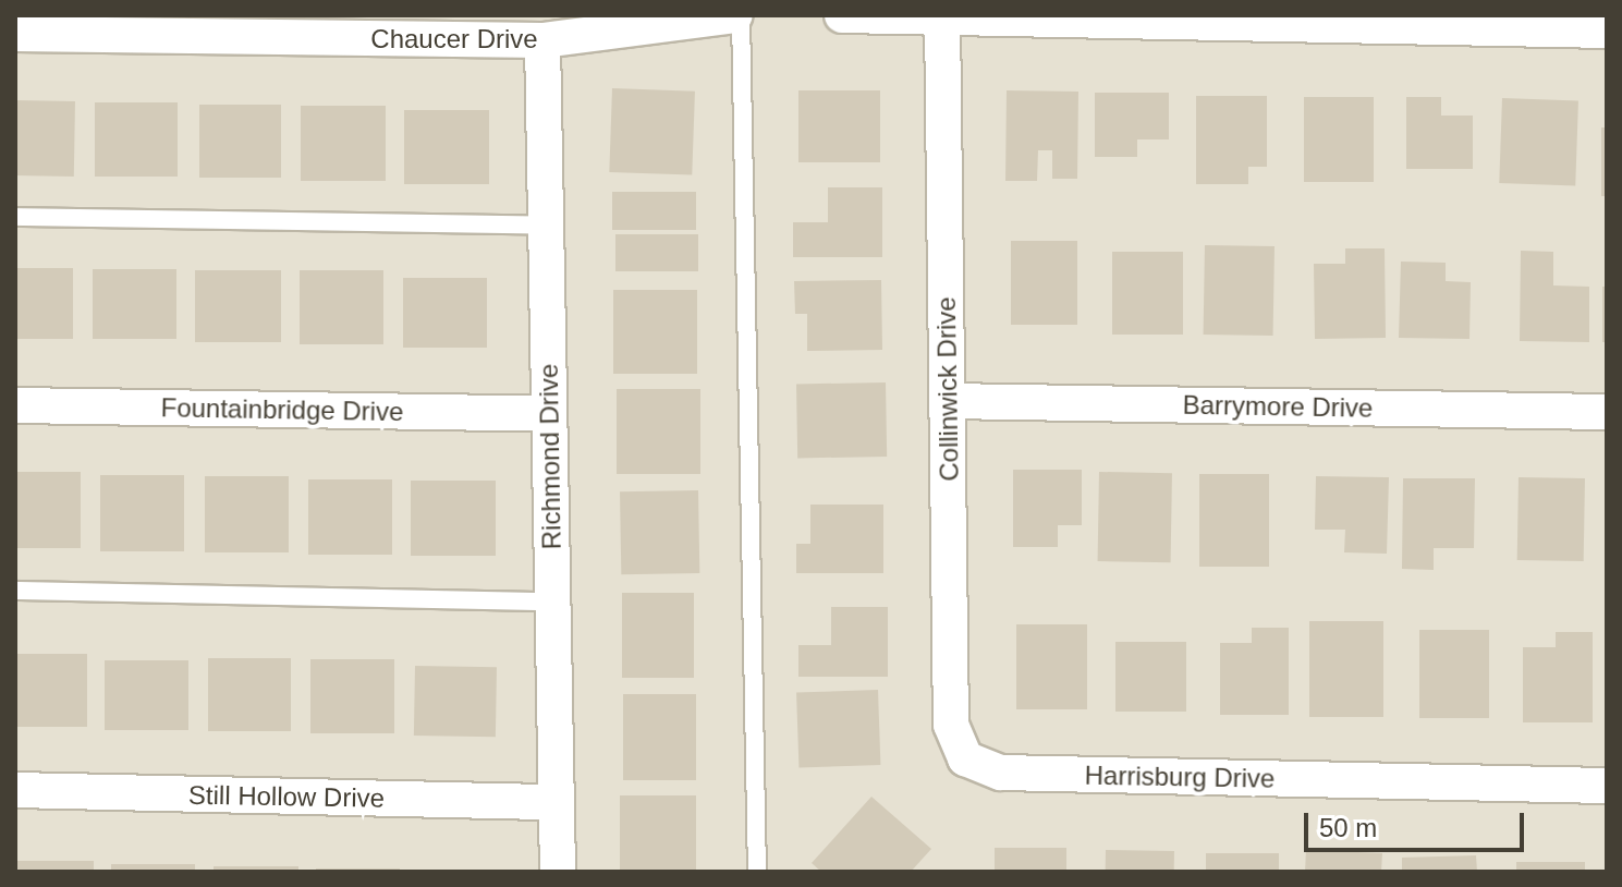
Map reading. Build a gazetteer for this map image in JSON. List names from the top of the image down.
{
  "streets": {
    "street": [
      "Chaucer Drive",
      "Collinwick Drive",
      "Barrymore Drive",
      "Fountainbridge Drive",
      "Richmond Drive",
      "Harrisburg Drive",
      "Still Hollow Drive"
    ]
  },
  "crossings": [
    ["Chaucer Drive", "Richmond Drive"],
    ["Collinwick Drive", "Barrymore Drive"],
    ["Collinwick Drive", "Harrisburg Drive"],
    ["Fountainbridge Drive", "Richmond Drive"],
    ["Richmond Drive", "Still Hollow Drive"]
  ],
  "scale_bar": "50 m"
}
